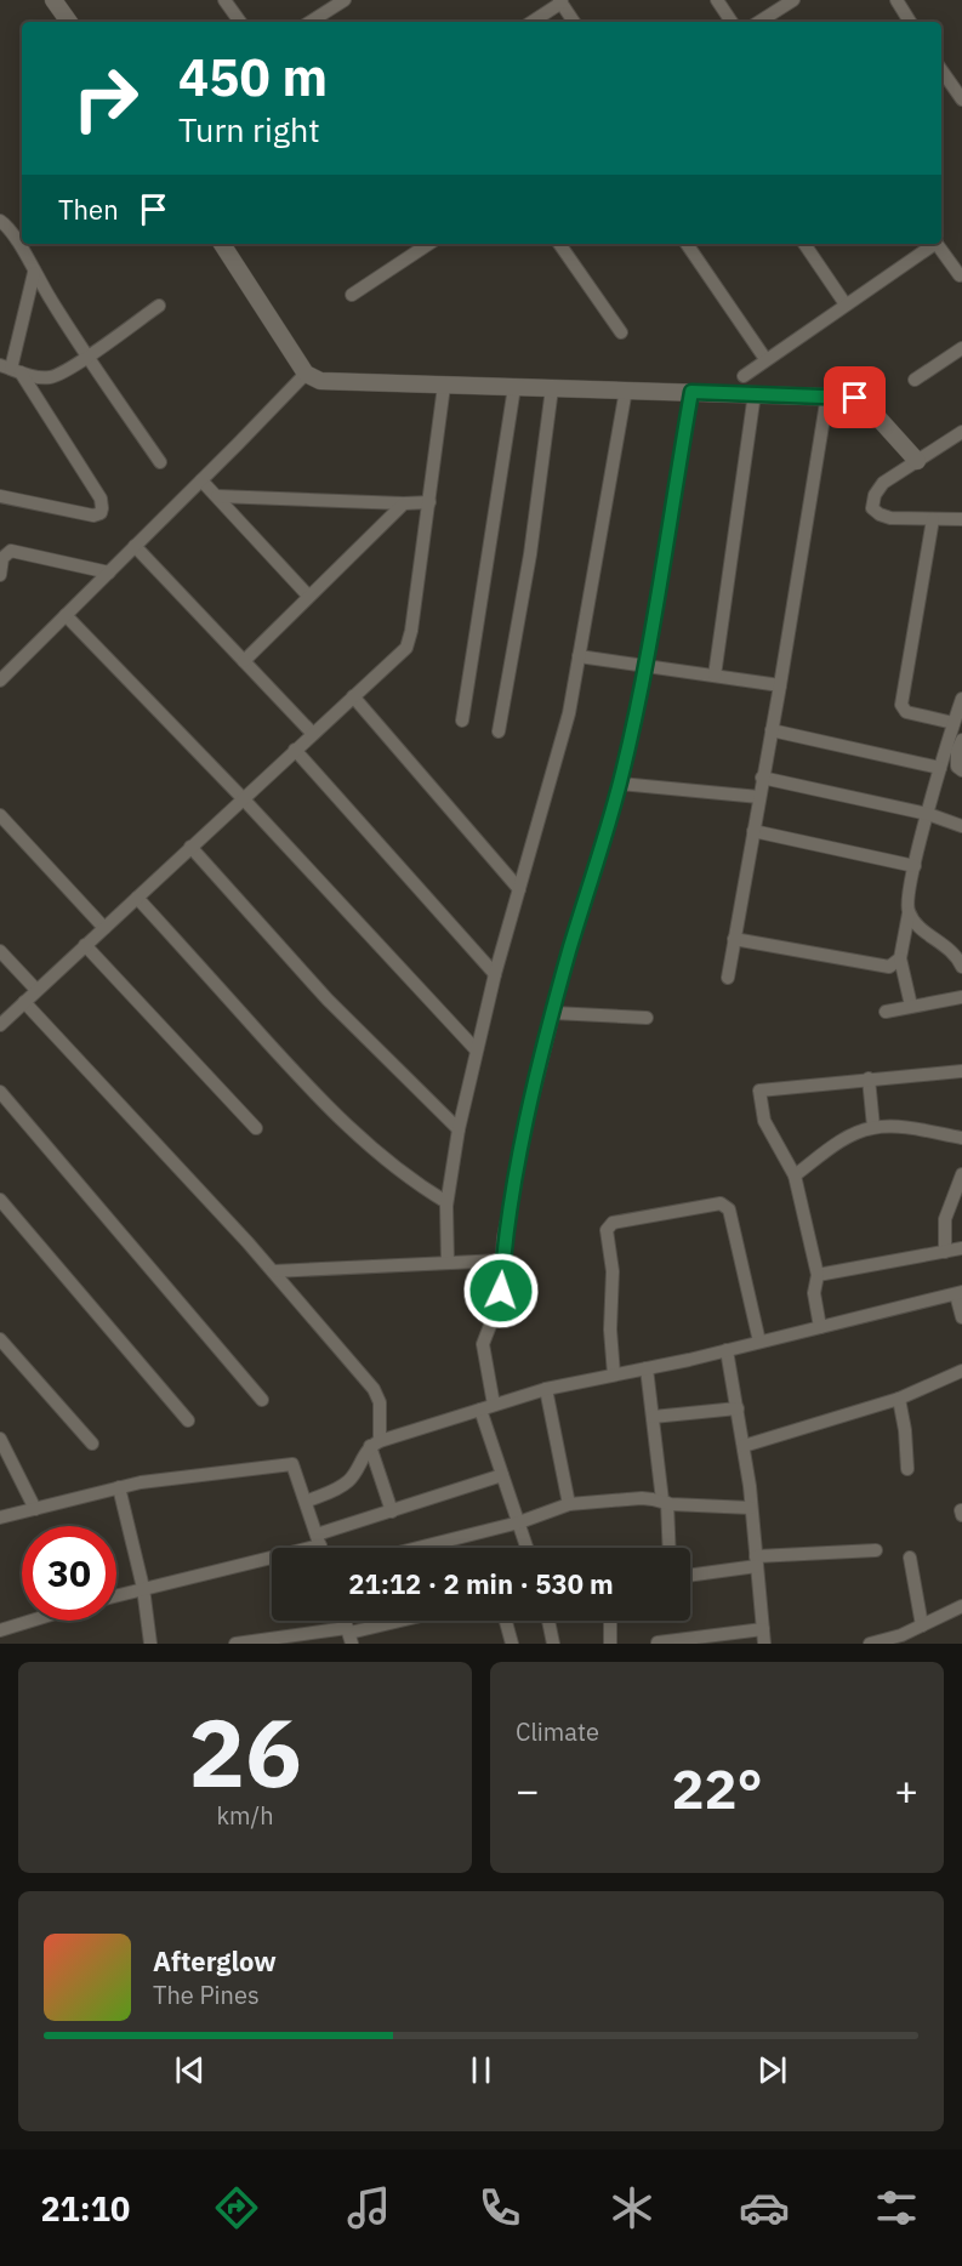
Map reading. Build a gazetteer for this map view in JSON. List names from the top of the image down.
{
  "page": {
    "turn": ["450 m", "Turn right"],
    "then": "Then",
    "limit": "30",
    "trip": "21:12 · 2 min · 530 m",
    "tile": [
      ["26", "km/h"],
      "Climate"
    ],
    "heat": ["−", "22°", "+"],
    "song": ["Afterglow", "The Pines"],
    "tabs": "21:10"
  }
}
